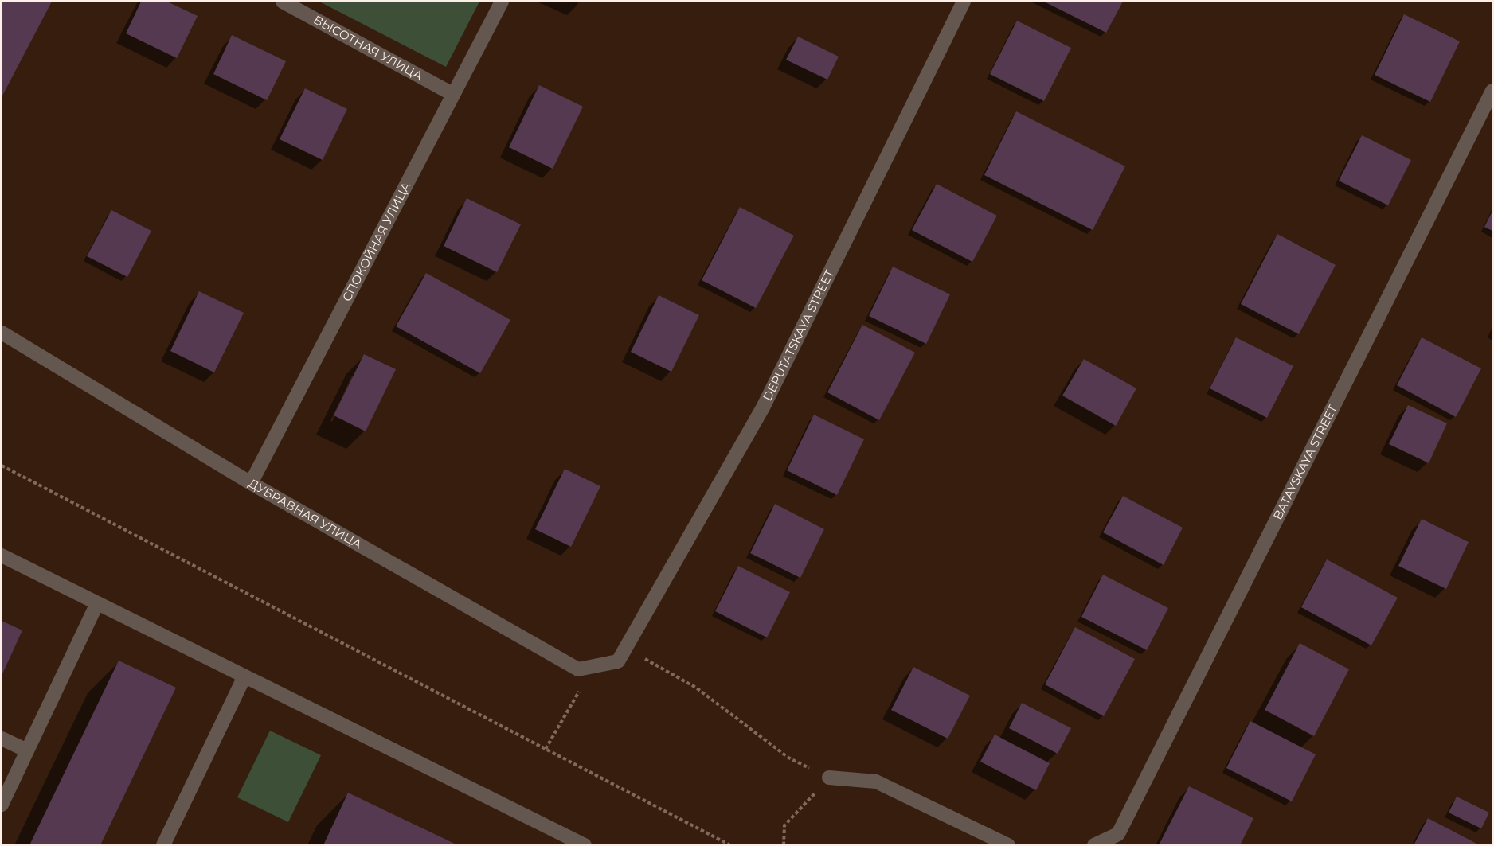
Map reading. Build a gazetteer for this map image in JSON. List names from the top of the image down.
{
  "streets": {
    "street": [
      "ВЫСОТНАЯ УЛИЦА",
      "СПОКОЙНАЯ УЛИЦА",
      "DEPUTATSKAYA STREET",
      "BATAYSKAYA STREET",
      "ДУБРАВНАЯ УЛИЦА"
    ]
  },
  "crossings": [
    ["ВЫСОТНАЯ УЛИЦА", "СПОКОЙНАЯ УЛИЦА"],
    ["СПОКОЙНАЯ УЛИЦА", "ДУБРАВНАЯ УЛИЦА"],
    ["DEPUTATSKAYA STREET", "ДУБРАВНАЯ УЛИЦА"]
  ]
}
